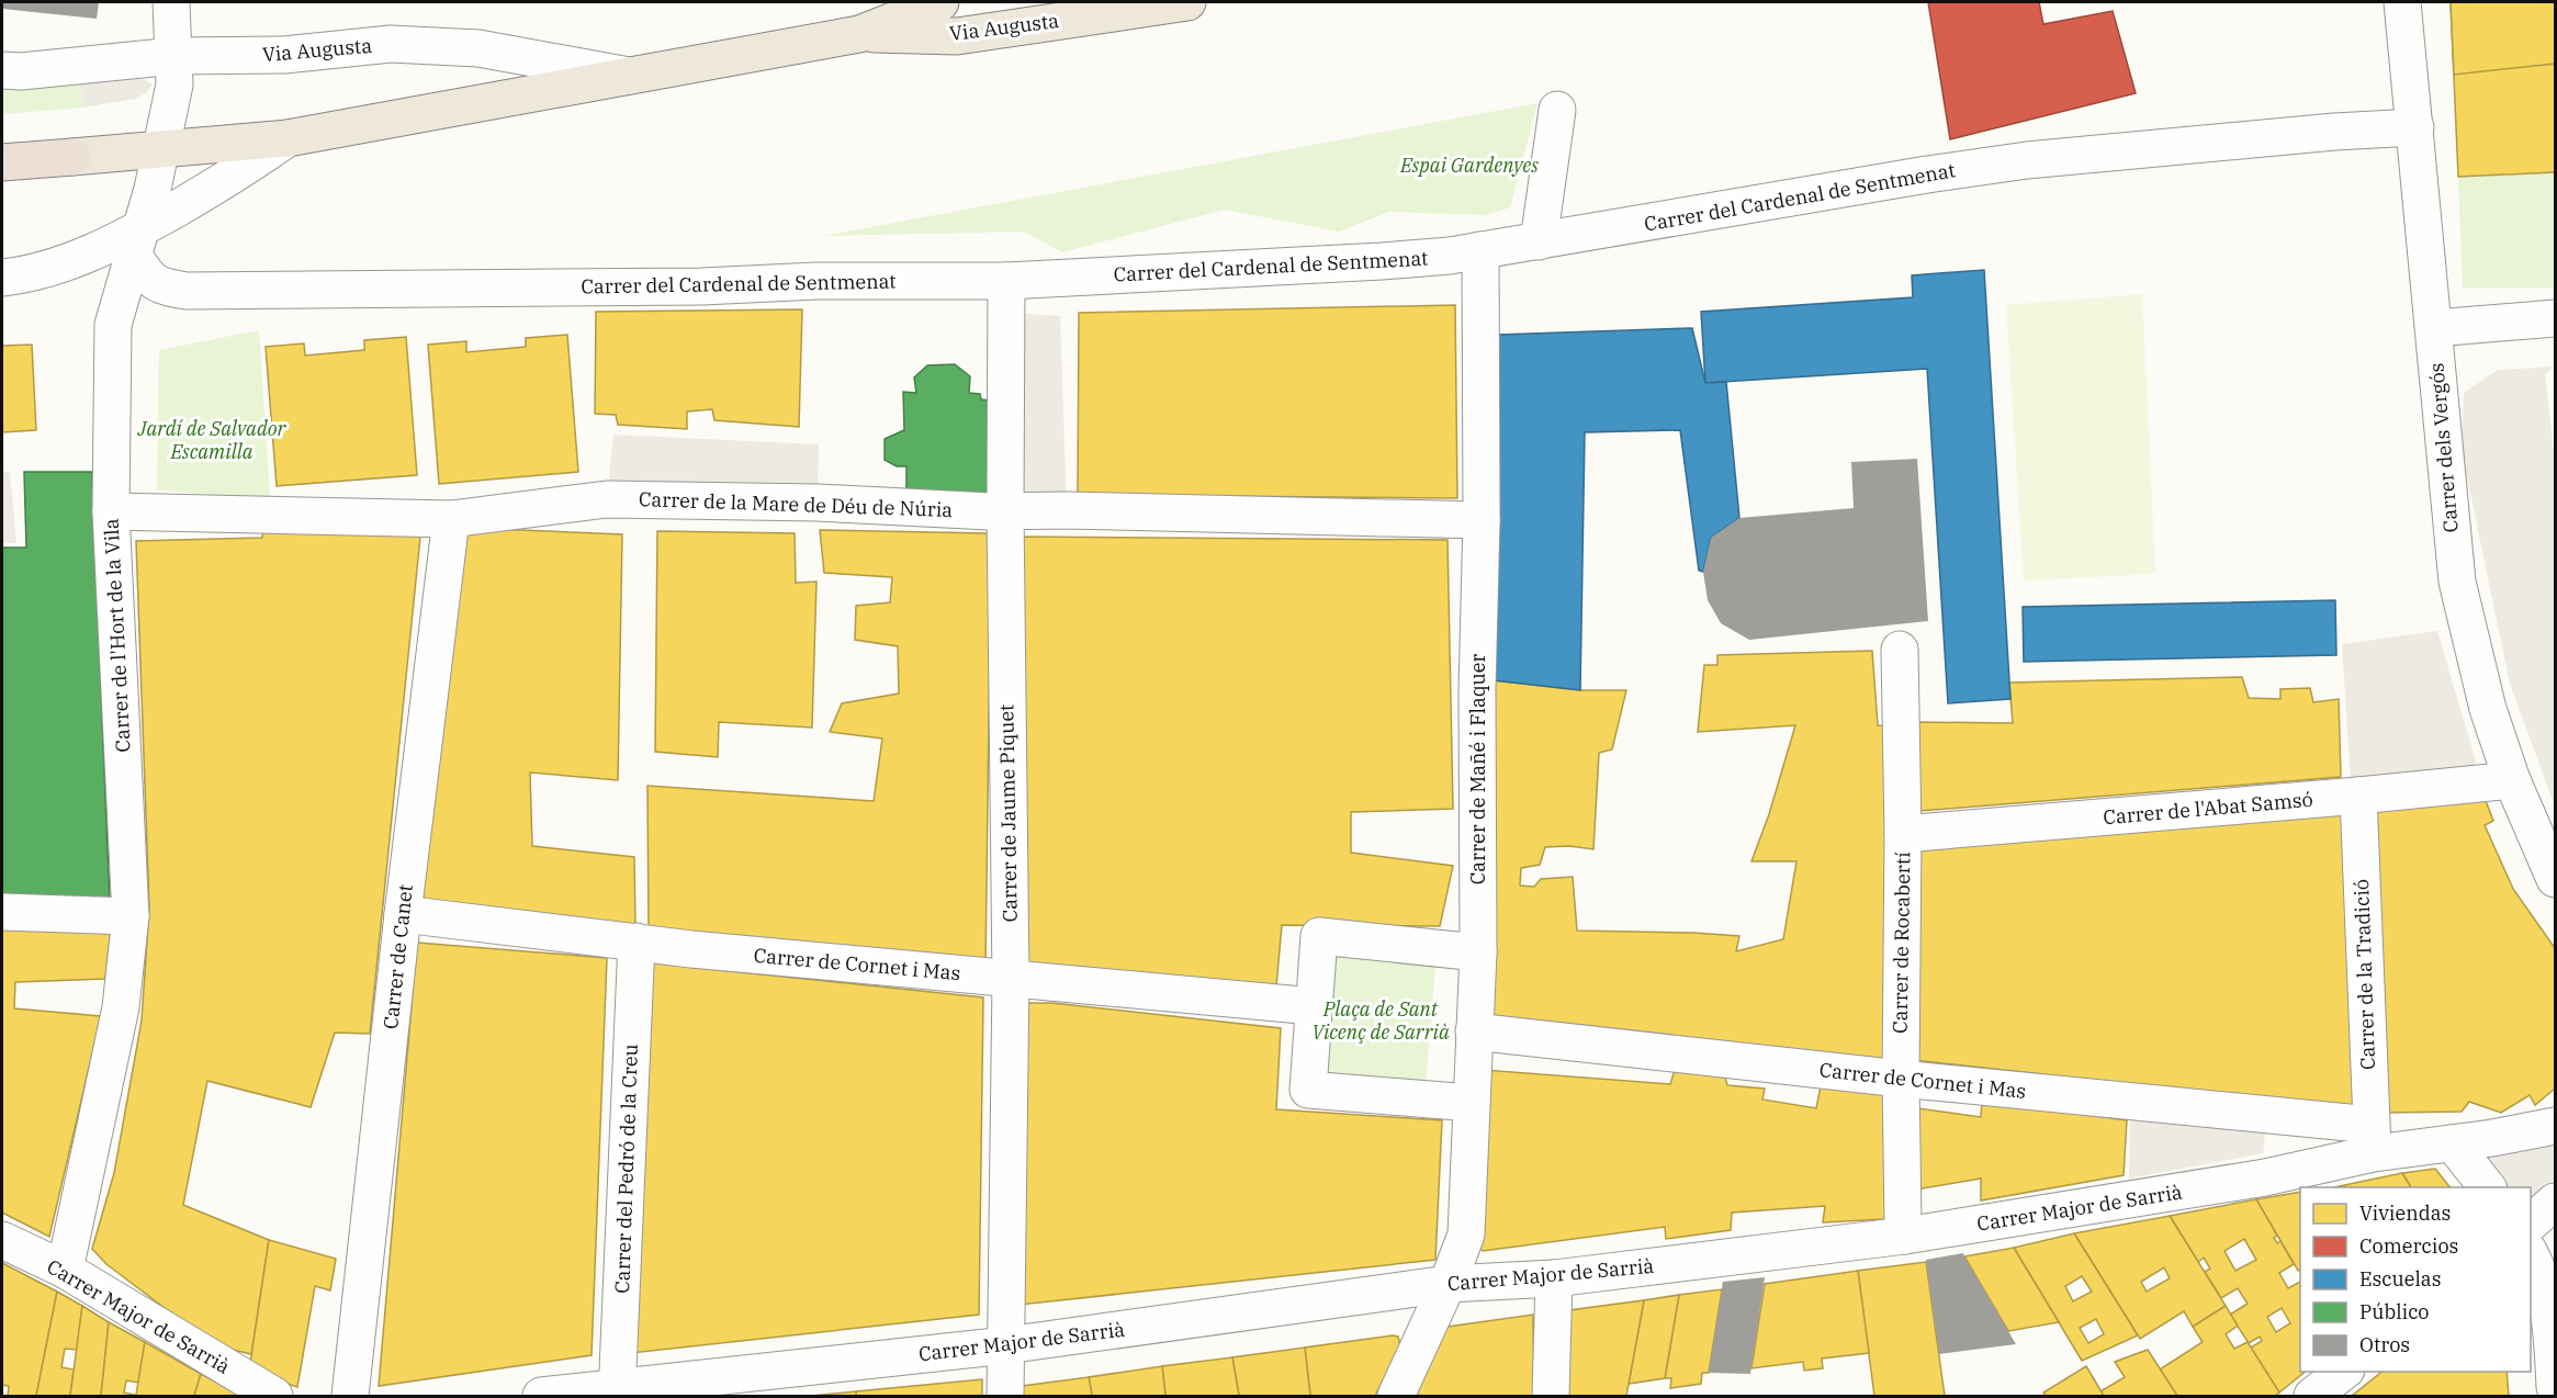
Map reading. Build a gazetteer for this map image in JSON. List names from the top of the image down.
{
  "streets": {
    "main road": ["Via Augusta"],
    "street": [
      "Carrer del Cardenal de Sentmenat",
      "Carrer dels Vergós",
      "Carrer de la Mare de Déu de Núria",
      "Carrer de l'Hort de la Vila",
      "Carrer de Mañé i Flaquer",
      "Carrer de l'Abat Samsó",
      "Carrer de Jaume Piquet",
      "Carrer de Rocabertí",
      "Carrer de Canet",
      "Carrer de Cornet i Mas",
      "Carrer de la Tradició",
      "Carrer del Pedró de la Creu",
      "Carrer Major de Sarrià"
    ]
  },
  "crossings": [
    ["Via Augusta", "Carrer del Cardenal de Sentmenat"],
    ["Via Augusta", "Carrer de l'Hort de la Vila"],
    ["Carrer del Cardenal de Sentmenat", "Carrer dels Vergós"],
    ["Carrer del Cardenal de Sentmenat", "Carrer de l'Hort de la Vila"],
    ["Carrer del Cardenal de Sentmenat", "Carrer de Mañé i Flaquer"],
    ["Carrer del Cardenal de Sentmenat", "Carrer de Jaume Piquet"],
    ["Carrer dels Vergós", "Carrer de l'Abat Samsó"],
    ["Carrer de la Mare de Déu de Núria", "Carrer de l'Hort de la Vila"],
    ["Carrer de la Mare de Déu de Núria", "Carrer de Mañé i Flaquer"],
    ["Carrer de la Mare de Déu de Núria", "Carrer de Jaume Piquet"],
    ["Carrer de la Mare de Déu de Núria", "Carrer de Canet"],
    ["Carrer de l'Hort de la Vila", "Carrer Major de Sarrià"],
    ["Carrer de Mañé i Flaquer", "Carrer de Cornet i Mas"],
    ["Carrer de Mañé i Flaquer", "Carrer Major de Sarrià"],
    ["Carrer de l'Abat Samsó", "Carrer de Rocabertí"],
    ["Carrer de l'Abat Samsó", "Carrer de la Tradició"],
    ["Carrer de Jaume Piquet", "Carrer de Cornet i Mas"],
    ["Carrer de Jaume Piquet", "Carrer Major de Sarrià"],
    ["Carrer de Rocabertí", "Carrer de Cornet i Mas"],
    ["Carrer de Rocabertí", "Carrer Major de Sarrià"],
    ["Carrer de Canet", "Carrer de Cornet i Mas"],
    ["Carrer de Cornet i Mas", "Carrer de la Tradició"],
    ["Carrer de Cornet i Mas", "Carrer del Pedró de la Creu"],
    ["Carrer de Cornet i Mas", "Carrer Major de Sarrià"],
    ["Carrer de la Tradició", "Carrer Major de Sarrià"],
    ["Carrer del Pedró de la Creu", "Carrer Major de Sarrià"]
  ],
  "parks": ["Espai Gardenyes", "Jardí de Salvador Escamilla", "Plaça de Sant Vicenç de Sarrià"],
  "legend": [
    "Viviendas",
    "Comercios",
    "Escuelas",
    "Público",
    "Otros"
  ]
}
